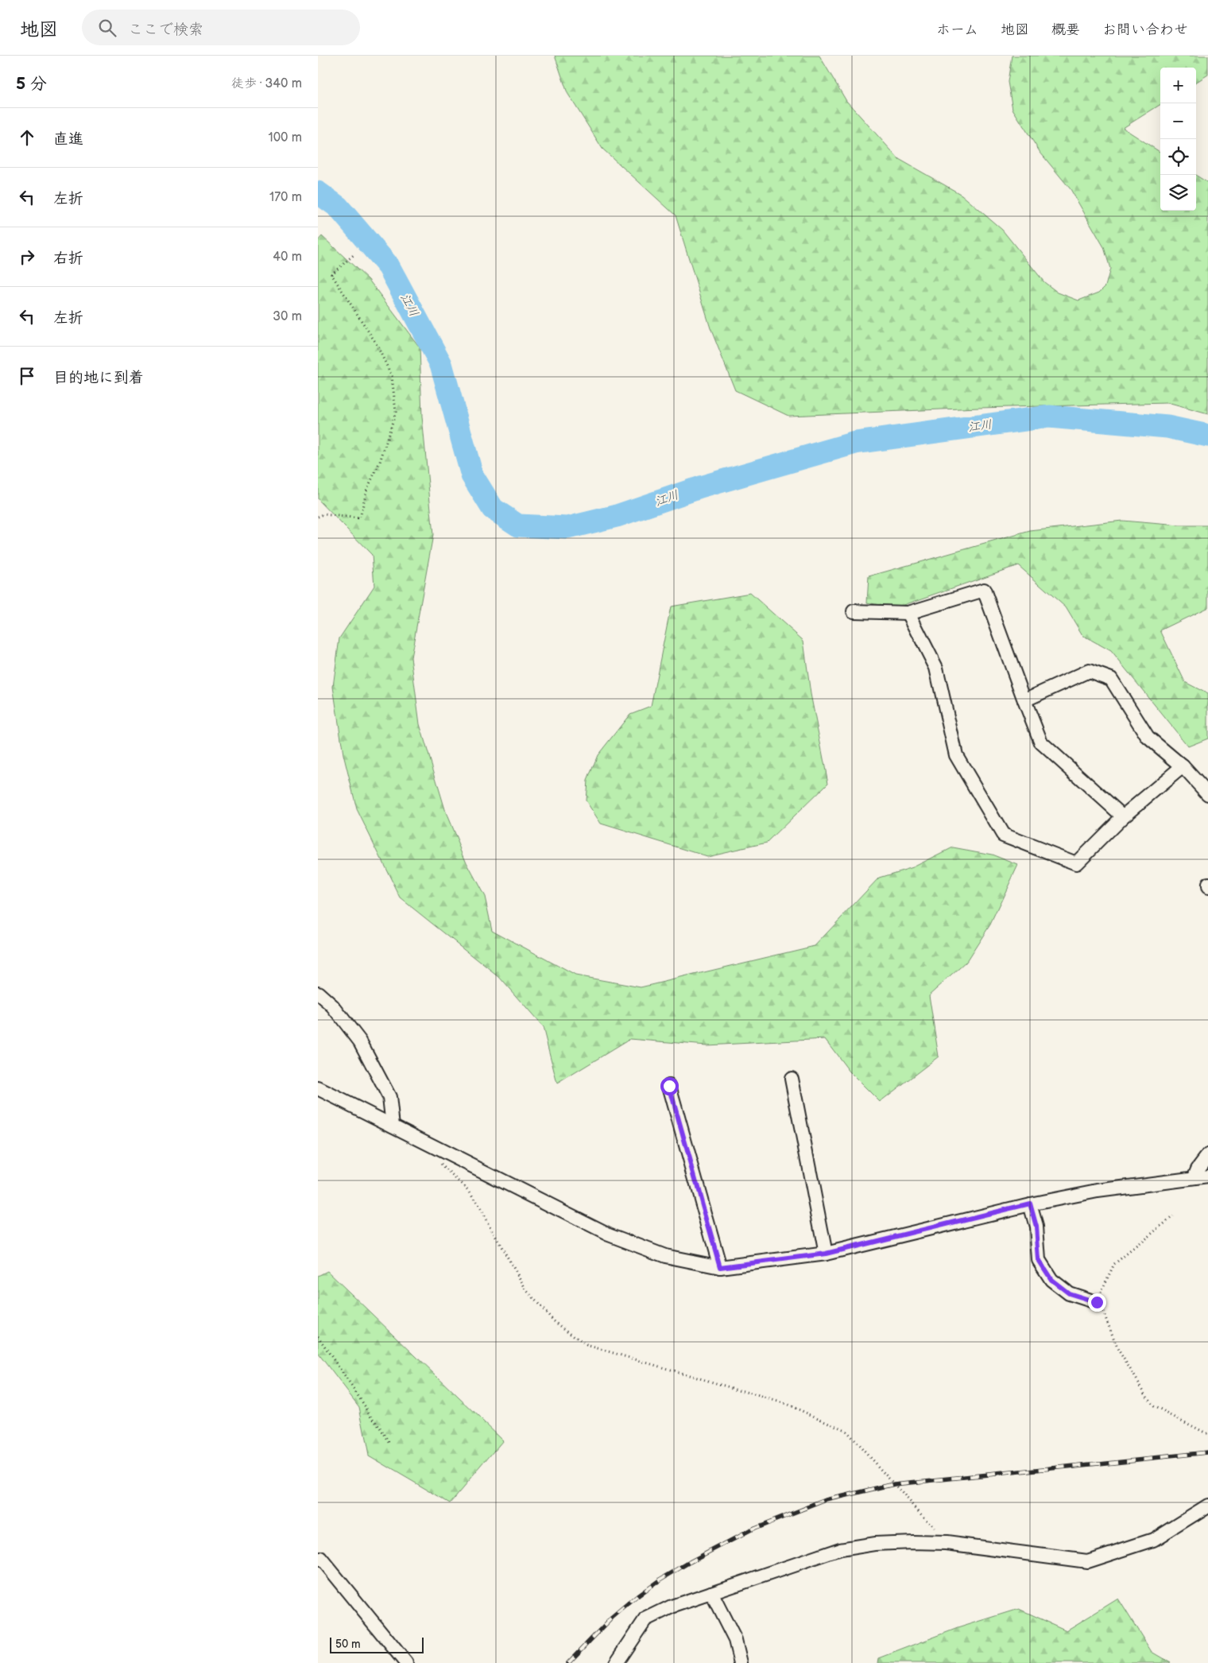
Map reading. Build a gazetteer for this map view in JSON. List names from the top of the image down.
{
  "water": ["江川"],
  "scale_bar": "50 m",
  "page": {
    "header": "地図",
    "search": "ここで検索",
    "nav": [
      "ホーム",
      "地図",
      "概要",
      "お問い合わせ"
    ],
    "heading": ["5 分", "徒歩 · 340 m"],
    "map_buttons": ["+", "−"],
    "list": [
      ["直進", "100 m"],
      ["左折", "170 m"],
      ["右折", "40 m"],
      ["左折", "30 m"],
      "目的地に到着"
    ],
    "scale": "50 m"
  }
}
